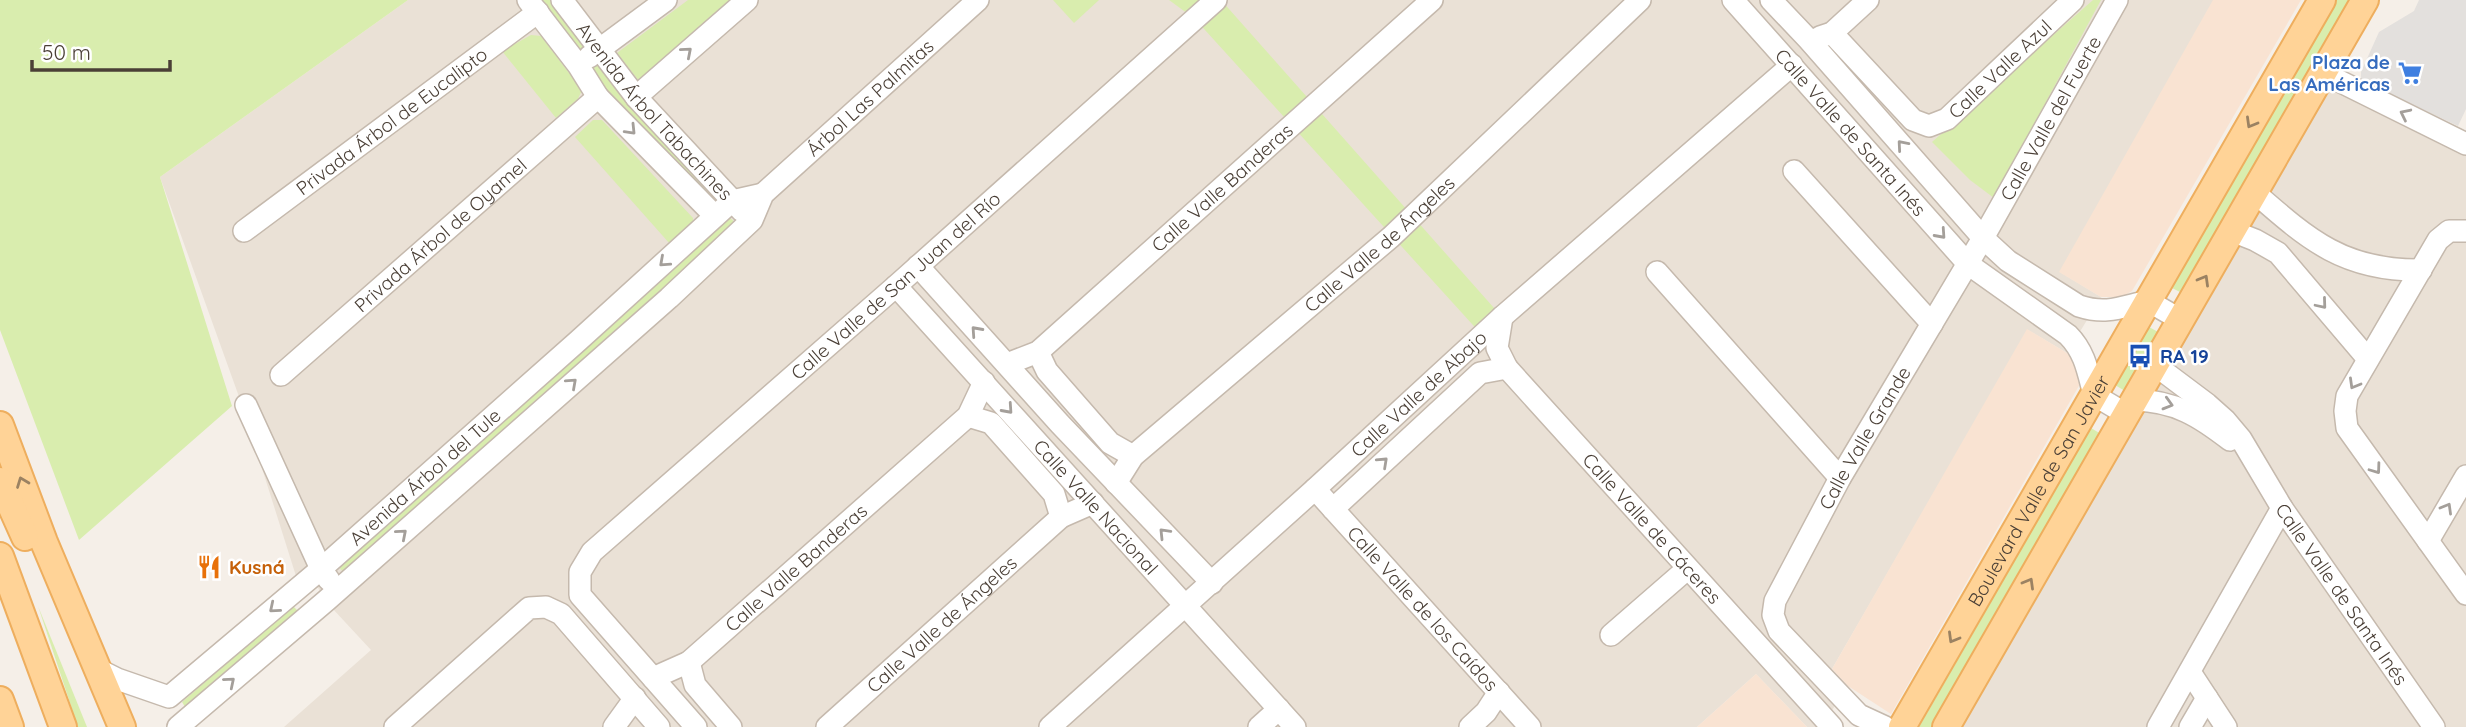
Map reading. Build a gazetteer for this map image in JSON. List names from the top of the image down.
{
  "streets": {
    "main road": ["Boulevard Valle de San Javier"],
    "street": [
      "Calle Valle Azul",
      "Árbol Las Palmitas",
      "Avenida Árbol Tabachines",
      "Calle Valle del Fuerte",
      "Privada Árbol de Eucalipto",
      "Calle Valle de Santa Inés",
      "Calle Valle Banderas",
      "Privada Árbol de Oyamel",
      "Calle Valle de Ángeles",
      "Calle Valle de San Juan del Río",
      "Calle Valle de Abajo",
      "Calle Valle Grande",
      "Avenida Árbol del Tule",
      "Calle Valle Nacional",
      "Calle Valle de Cáceres",
      "Calle Valle de los Caídos"
    ]
  },
  "crossings": [
    ["Árbol Las Palmitas", "Avenida Árbol Tabachines"],
    ["Árbol Las Palmitas", "Avenida Árbol del Tule"],
    ["Avenida Árbol Tabachines", "Privada Árbol de Eucalipto"],
    ["Avenida Árbol Tabachines", "Privada Árbol de Oyamel"],
    ["Avenida Árbol Tabachines", "Avenida Árbol del Tule"],
    ["Calle Valle del Fuerte", "Calle Valle de Santa Inés"],
    ["Calle Valle del Fuerte", "Calle Valle Grande"],
    ["Calle Valle de Santa Inés", "Calle Valle de Abajo"],
    ["Calle Valle de Santa Inés", "Calle Valle Grande"],
    ["Calle Valle de Santa Inés", "Boulevard Valle de San Javier"],
    ["Calle Valle Banderas", "Calle Valle de San Juan del Río"],
    ["Calle Valle Banderas", "Calle Valle Nacional"],
    ["Calle Valle de Ángeles", "Calle Valle Nacional"],
    ["Calle Valle de San Juan del Río", "Calle Valle Nacional"],
    ["Calle Valle de Abajo", "Calle Valle Nacional"],
    ["Calle Valle de Abajo", "Calle Valle de Cáceres"],
    ["Calle Valle de Abajo", "Calle Valle de los Caídos"]
  ],
  "places": {
    "supermarket": ["Plaza de Las Américas"],
    "bus stop": ["RA 19"],
    "restaurant": ["Kusná"]
  },
  "scale_bar": "50 m"
}
